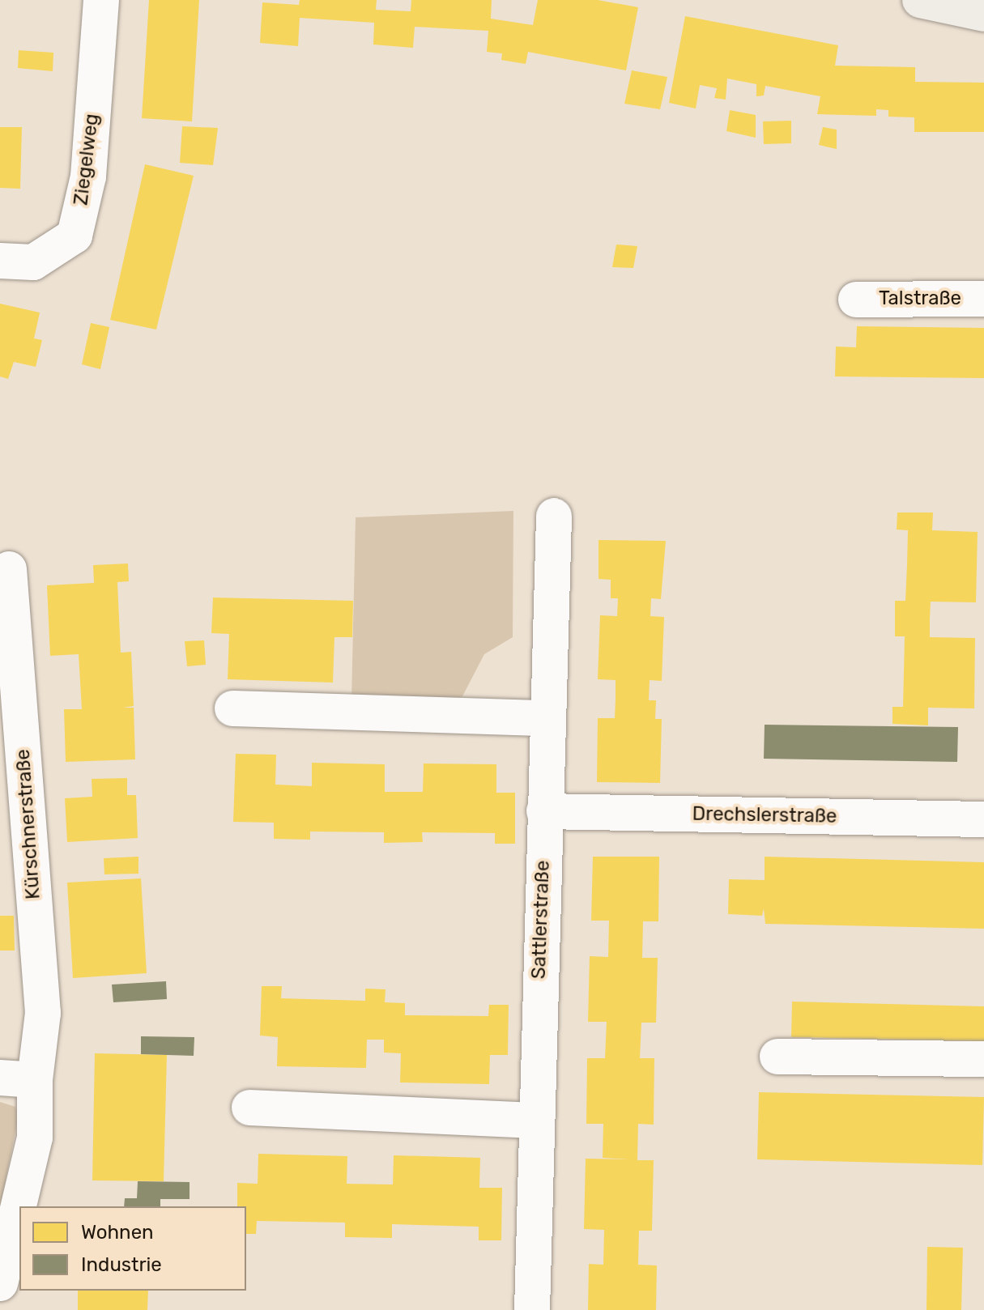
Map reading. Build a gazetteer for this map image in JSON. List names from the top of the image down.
{
  "streets": {
    "street": [
      "Ziegelweg",
      "Talstraße",
      "Drechslerstraße",
      "Kürschnerstraße",
      "Sattlerstraße"
    ]
  },
  "crossings": [
    ["Drechslerstraße", "Sattlerstraße"]
  ],
  "legend": ["Wohnen", "Industrie"]
}
